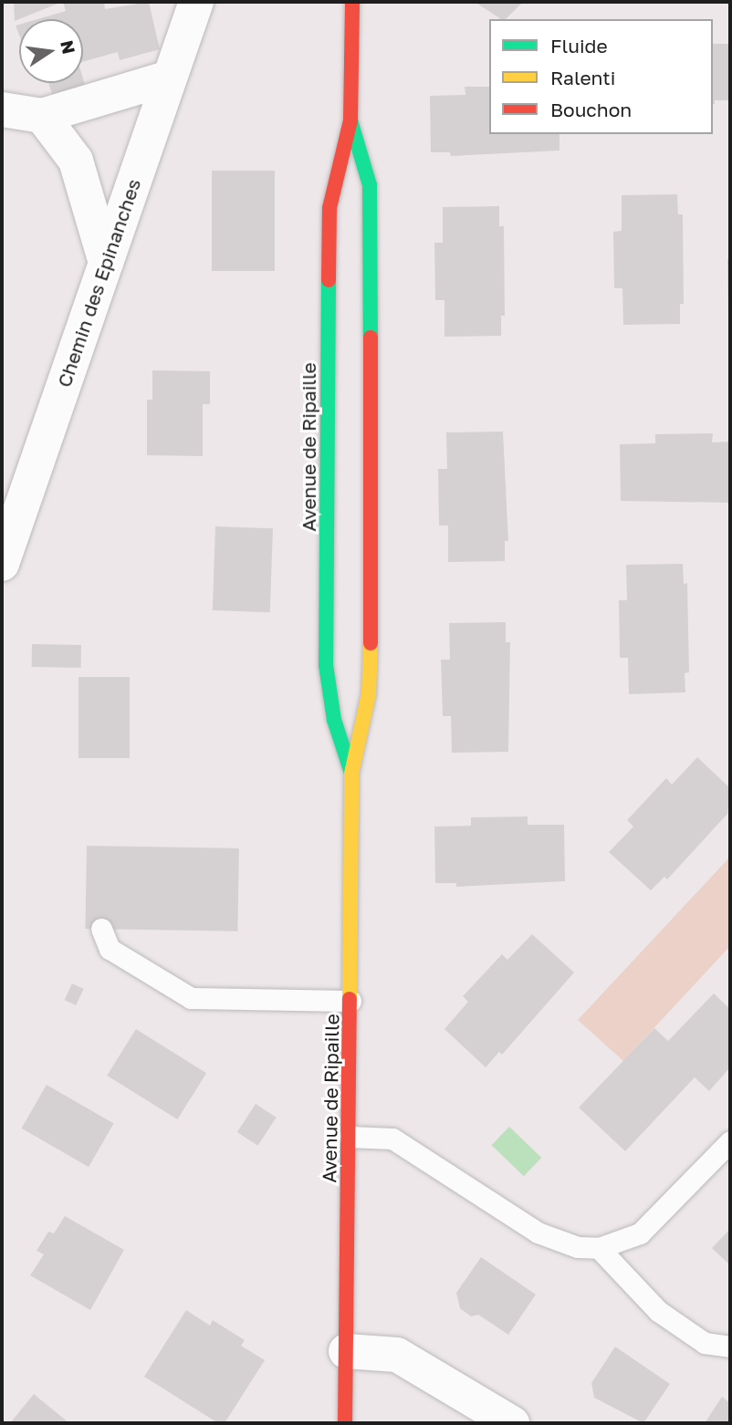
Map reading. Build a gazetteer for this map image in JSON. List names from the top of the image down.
{
  "streets": {
    "street": ["Chemin des Epinanches", "Avenue de Ripaille"]
  },
  "legend": ["Fluide", "Ralenti", "Bouchon"],
  "north": "right"
}
